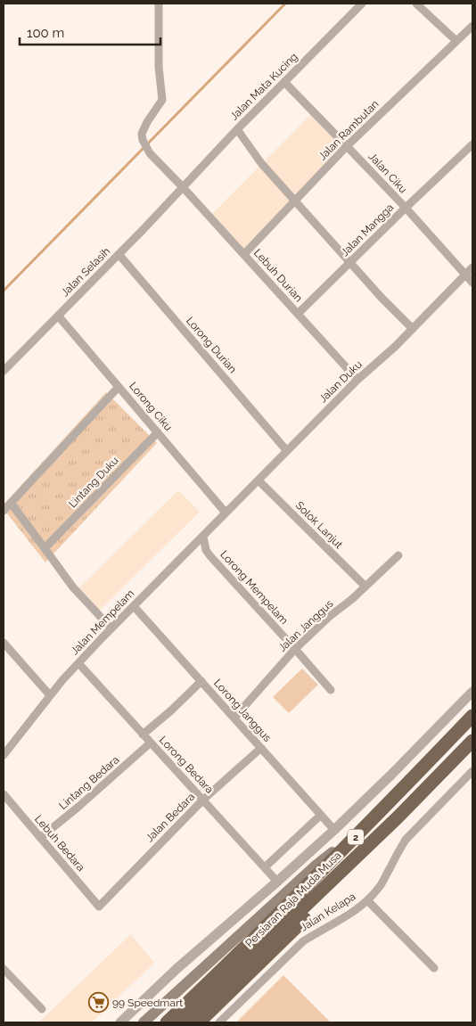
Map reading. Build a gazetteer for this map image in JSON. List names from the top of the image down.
{
  "streets": {
    "highway": ["2", "Persiaran Raja Muda Musa"],
    "street": [
      "Jalan Mata Kucing",
      "Jalan Rambutan",
      "Jalan Ciku",
      "Jalan Mangga",
      "Jalan Selasih",
      "Lebuh Durian",
      "Lorong Durian",
      "Jalan Duku",
      "Lorong Ciku",
      "Lintang Duku",
      "Solok Lanjut",
      "Lorong Mempelam",
      "Jalan Mempelam",
      "Jalan Janggus",
      "Lorong Janggus",
      "Lorong Bedara",
      "Lintang Bedara",
      "Jalan Bedara",
      "Lebuh Bedara",
      "Jalan Kelapa"
    ]
  },
  "crossings": [
    ["Jalan Mata Kucing", "Jalan Ciku"],
    ["Jalan Mata Kucing", "Jalan Selasih"],
    ["Jalan Mata Kucing", "Lebuh Durian"],
    ["Jalan Rambutan", "Jalan Ciku"],
    ["Jalan Rambutan", "Lebuh Durian"],
    ["Jalan Ciku", "Jalan Mangga"],
    ["Jalan Ciku", "Jalan Duku"],
    ["Jalan Mangga", "Lebuh Durian"],
    ["Jalan Selasih", "Lebuh Durian"],
    ["Jalan Selasih", "Lorong Durian"],
    ["Jalan Selasih", "Lorong Ciku"],
    ["Lebuh Durian", "Jalan Duku"],
    ["Lorong Durian", "Jalan Duku"],
    ["Jalan Duku", "Lorong Ciku"],
    ["Jalan Duku", "Solok Lanjut"],
    ["Jalan Duku", "Jalan Mempelam"],
    ["Lorong Ciku", "Lintang Duku"],
    ["Lorong Ciku", "Jalan Mempelam"],
    ["Solok Lanjut", "Jalan Janggus"],
    ["Lorong Mempelam", "Jalan Mempelam"],
    ["Lorong Mempelam", "Jalan Janggus"],
    ["Jalan Mempelam", "Lorong Janggus"],
    ["Jalan Mempelam", "Lorong Bedara"],
    ["Jalan Janggus", "Lorong Janggus"],
    ["Lorong Janggus", "Jalan Bedara"],
    ["Lorong Bedara", "Lintang Bedara"],
    ["Lorong Bedara", "Jalan Bedara"],
    ["Lintang Bedara", "Lebuh Bedara"],
    ["Jalan Bedara", "Lebuh Bedara"]
  ],
  "places": {
    "supermarket": ["99 Speedmart"]
  },
  "scale_bar": "100 m"
}
